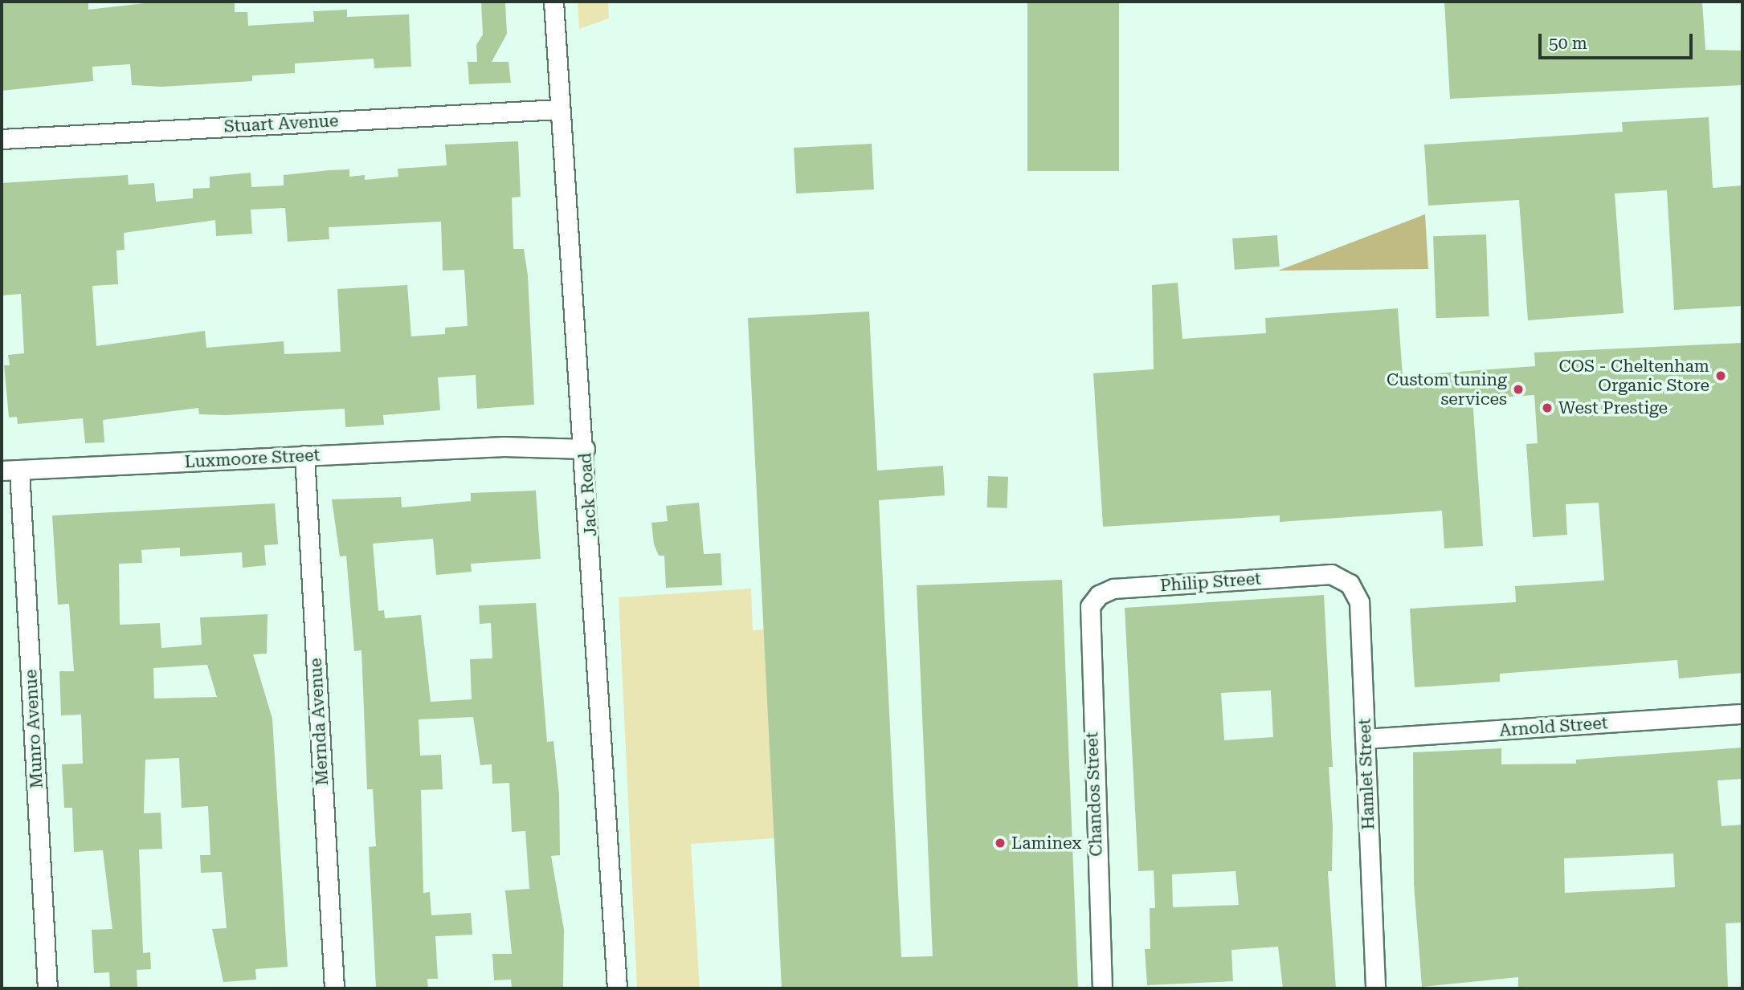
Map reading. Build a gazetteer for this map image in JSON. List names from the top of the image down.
{
  "streets": {
    "street": [
      "Stuart Avenue",
      "Luxmoore Street",
      "Jack Road",
      "Philip Street",
      "Mernda Avenue",
      "Arnold Street",
      "Munro Avenue",
      "Hamlet Street",
      "Chandos Street"
    ]
  },
  "crossings": [
    ["Stuart Avenue", "Jack Road"],
    ["Luxmoore Street", "Jack Road"],
    ["Luxmoore Street", "Mernda Avenue"],
    ["Luxmoore Street", "Munro Avenue"],
    ["Philip Street", "Hamlet Street"],
    ["Philip Street", "Chandos Street"],
    ["Arnold Street", "Hamlet Street"]
  ],
  "places": [
    "COS - Cheltenham Organic Store",
    "Custom tuning services",
    "West Prestige",
    "Laminex"
  ],
  "scale_bar": "50 m"
}
